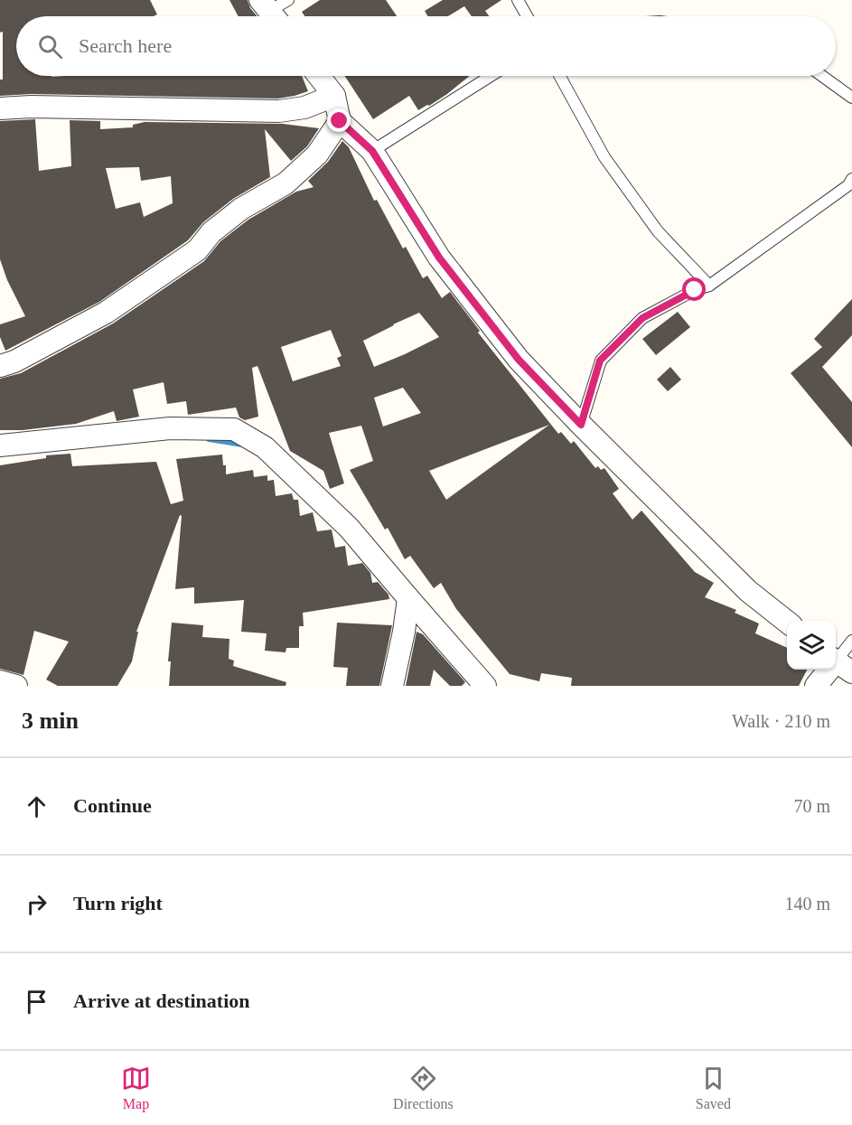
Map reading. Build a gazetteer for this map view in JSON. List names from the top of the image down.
{
  "page": {
    "search": "Search here",
    "heading": ["3 min", "Walk · 210 m"],
    "list": [
      ["Continue", "70 m"],
      ["Turn right", "140 m"],
      "Arrive at destination"
    ],
    "nav": ["Map", "Directions", "Saved"]
  }
}
